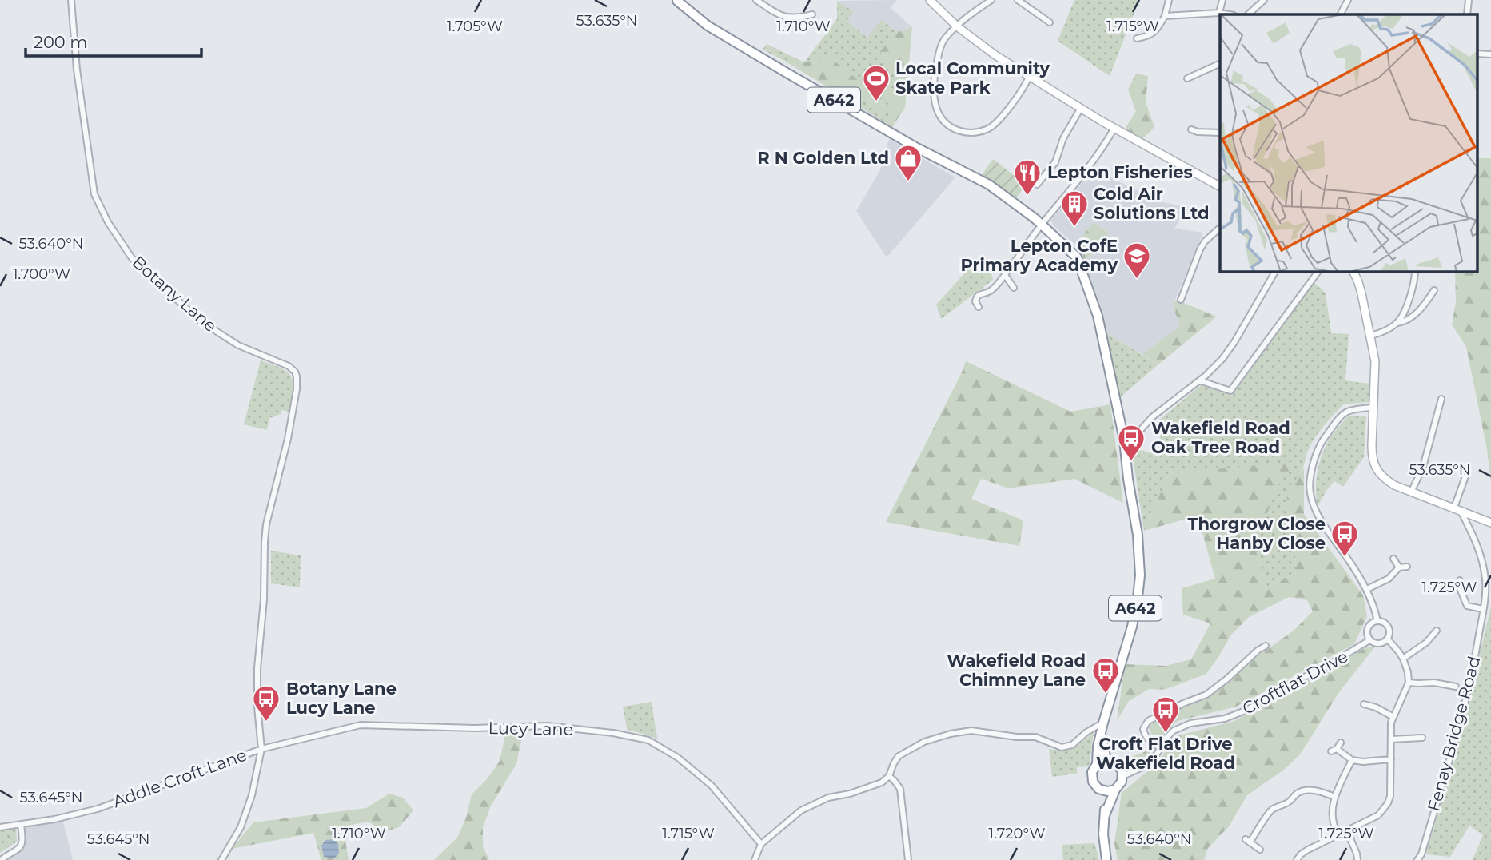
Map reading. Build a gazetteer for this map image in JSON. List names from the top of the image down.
{
  "streets": {
    "highway": ["A642"],
    "street": [
      "Botany Lane",
      "Croftflat Drive",
      "Lucy Lane",
      "Fenay Bridge Road",
      "Addle Croft Lane"
    ]
  },
  "crossings": [
    ["A642", "Croftflat Drive"],
    ["Botany Lane", "Lucy Lane"],
    ["Botany Lane", "Addle Croft Lane"],
    ["Lucy Lane", "Addle Croft Lane"]
  ],
  "places": {
    "sports": ["Local Community Skate Park"],
    "shop": ["R N Golden Ltd"],
    "restaurant": ["Lepton Fisheries"],
    "building": ["Cold Air Solutions Ltd"],
    "school or university": ["Lepton CofE Primary Academy"],
    "bus stop": [
      "Wakefield Road Oak Tree Road",
      "Thorgrow Close Hanby Close",
      "Wakefield Road Chimney Lane",
      "Botany Lane Lucy Lane",
      "Croft Flat Drive Wakefield Road"
    ]
  },
  "scale_bar": "200 m",
  "coordinates": [
    "53.635°N",
    "1.705°W",
    "1.710°W",
    "1.715°W",
    "53.640°N",
    "1.700°W",
    "1.725°W",
    "53.645°N",
    "1.720°W"
  ]
}
